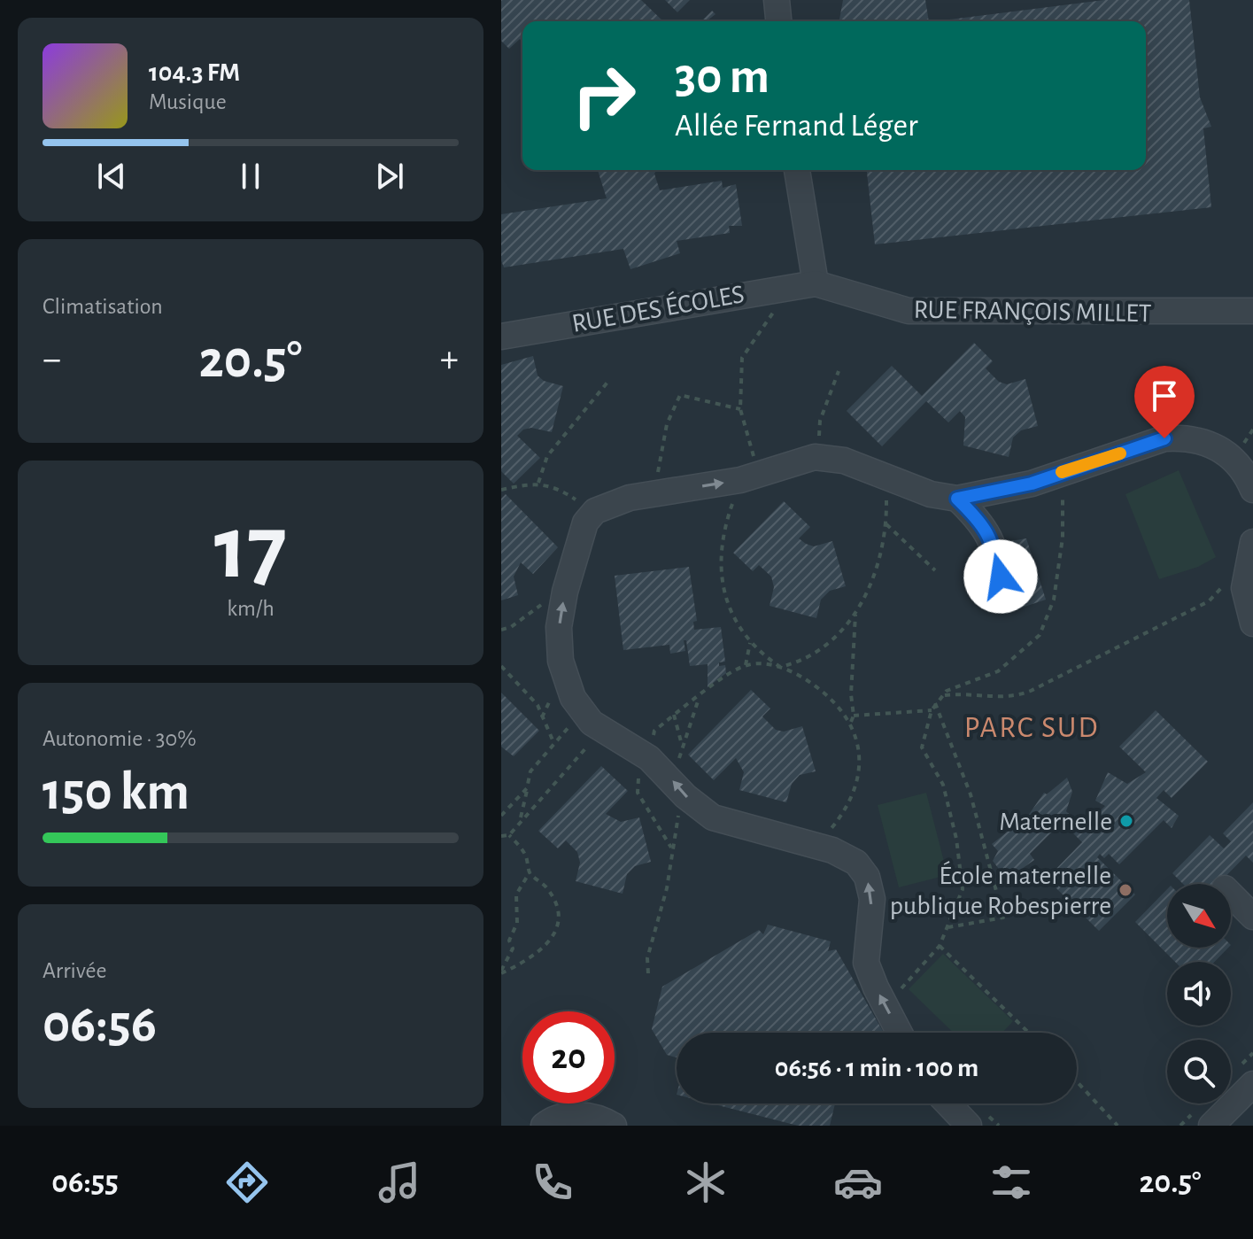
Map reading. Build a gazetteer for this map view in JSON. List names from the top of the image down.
{
  "streets": {
    "street": ["RUE DES ÉCOLES", "RUE FRANÇOIS MILLET"]
  },
  "crossings": [
    ["RUE DES ÉCOLES", "RUE FRANÇOIS MILLET"]
  ],
  "districts": ["PARC SUD"],
  "places": ["Maternelle", "École maternelle publique Robespierre"],
  "north": "bottom right",
  "page": {
    "turn": ["30 m", "Allée Fernand Léger"],
    "song": ["104.3 FM", "Musique"],
    "tile": [
      "Climatisation",
      ["17", "km/h"],
      ["Autonomie · 30%", "150 km"],
      ["Arrivée", "06:56"]
    ],
    "heat": ["−", "20.5°", "+"],
    "limit": "20",
    "trip": "06:56 · 1 min · 100 m",
    "tabs": ["06:55", "20.5°"]
  }
}
